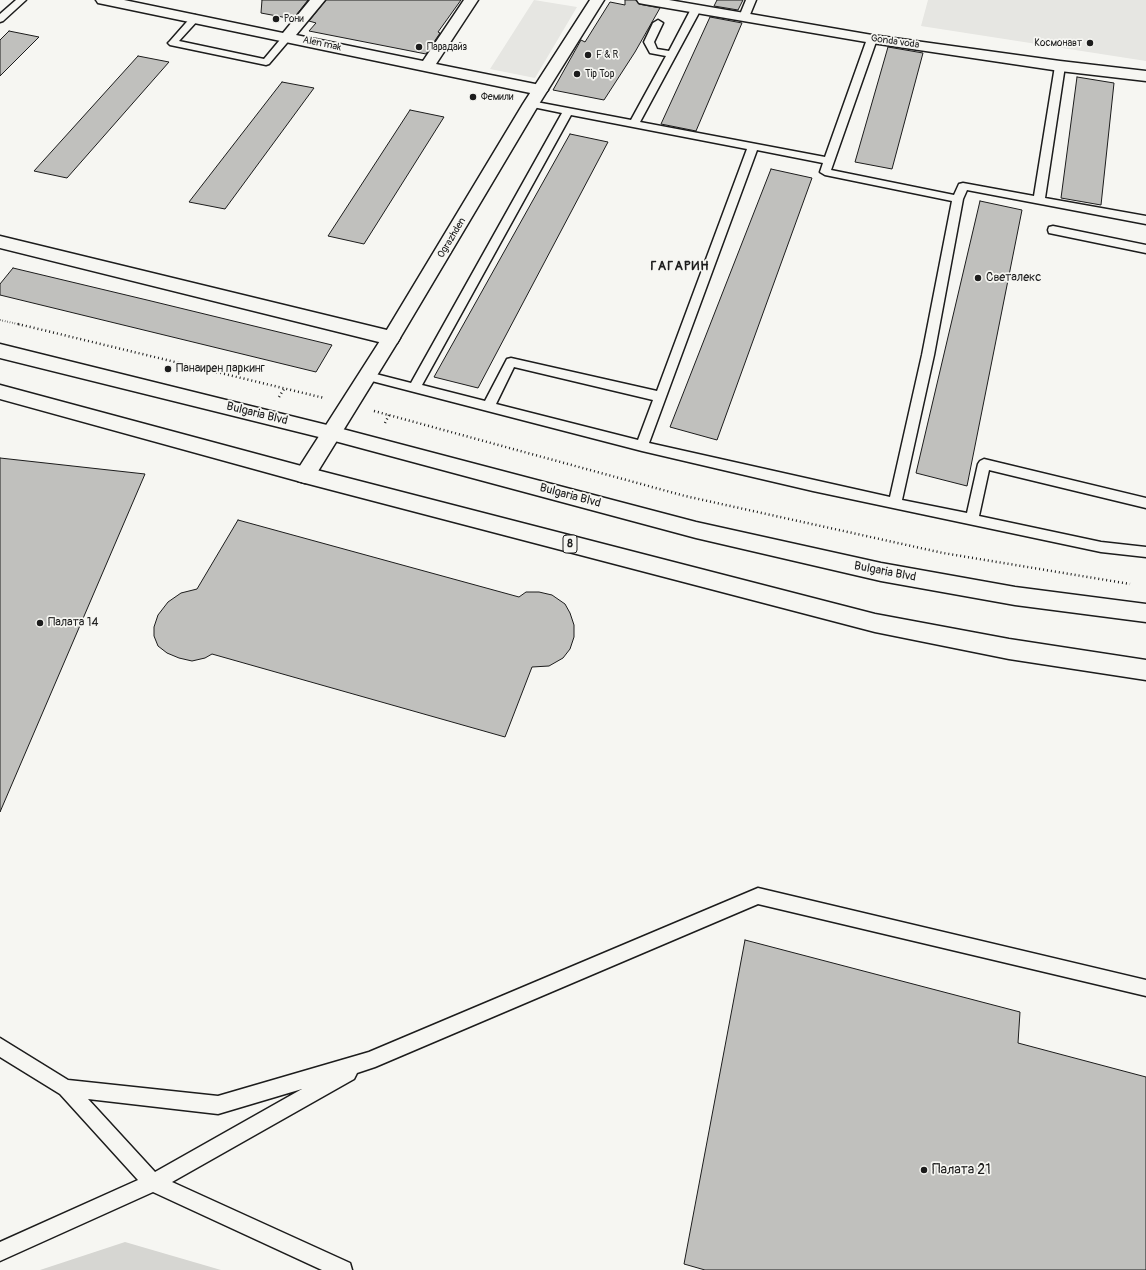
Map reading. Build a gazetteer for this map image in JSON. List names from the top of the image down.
{
  "streets": {
    "street": [
      "Gonda voda",
      "Alen mak",
      "Ograzhden",
      "Bulgaria Blvd",
      "8"
    ]
  },
  "crossings": [
    ["Alen mak", "Ograzhden"],
    ["Ograzhden", "Bulgaria Blvd"],
    ["Ograzhden", "8"]
  ],
  "districts": ["ГАГАРИН"],
  "places": [
    "Рони",
    "Космонавт",
    "Парадайз",
    "F & R",
    "Tip Top",
    "Фемили",
    "Светалекс",
    "Панаирен паркинг",
    "Палата 14",
    "Палата 21"
  ]
}
